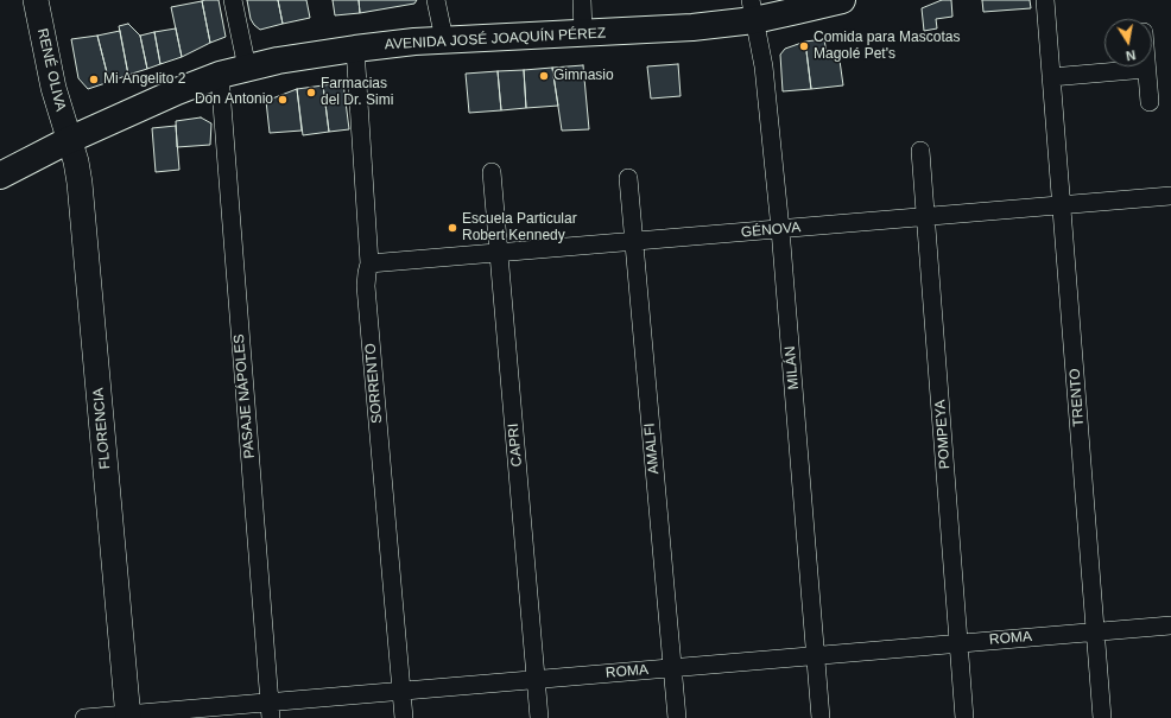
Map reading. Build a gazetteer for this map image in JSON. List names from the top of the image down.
{
  "streets": {
    "main road": ["AVENIDA JOSÉ JOAQUÍN PÉREZ"],
    "street": [
      "RENÉ OLIVA",
      "GÉNOVA",
      "MILÁN",
      "SORRENTO",
      "PASAJE NÁPOLES",
      "TRENTO",
      "FLORENCIA",
      "POMPEYA",
      "CAPRI",
      "AMALFI",
      "ROMA"
    ]
  },
  "crossings": [
    ["AVENIDA JOSÉ JOAQUÍN PÉREZ", "RENÉ OLIVA"],
    ["AVENIDA JOSÉ JOAQUÍN PÉREZ", "MILÁN"],
    ["AVENIDA JOSÉ JOAQUÍN PÉREZ", "SORRENTO"],
    ["AVENIDA JOSÉ JOAQUÍN PÉREZ", "PASAJE NÁPOLES"],
    ["AVENIDA JOSÉ JOAQUÍN PÉREZ", "FLORENCIA"],
    ["RENÉ OLIVA", "FLORENCIA"],
    ["GÉNOVA", "MILÁN"],
    ["GÉNOVA", "SORRENTO"],
    ["GÉNOVA", "TRENTO"],
    ["GÉNOVA", "POMPEYA"],
    ["GÉNOVA", "CAPRI"],
    ["GÉNOVA", "AMALFI"],
    ["MILÁN", "ROMA"],
    ["SORRENTO", "ROMA"],
    ["PASAJE NÁPOLES", "ROMA"],
    ["TRENTO", "ROMA"],
    ["FLORENCIA", "ROMA"],
    ["POMPEYA", "ROMA"],
    ["CAPRI", "ROMA"],
    ["AMALFI", "ROMA"]
  ],
  "places": [
    "Comida para Mascotas Magolé Pet's",
    "Gimnasio",
    "Mi Angelito 2",
    "Farmacias del Dr. Simi",
    "Don Antonio",
    "Escuela Particular Robert Kennedy"
  ],
  "north": "bottom"
}
